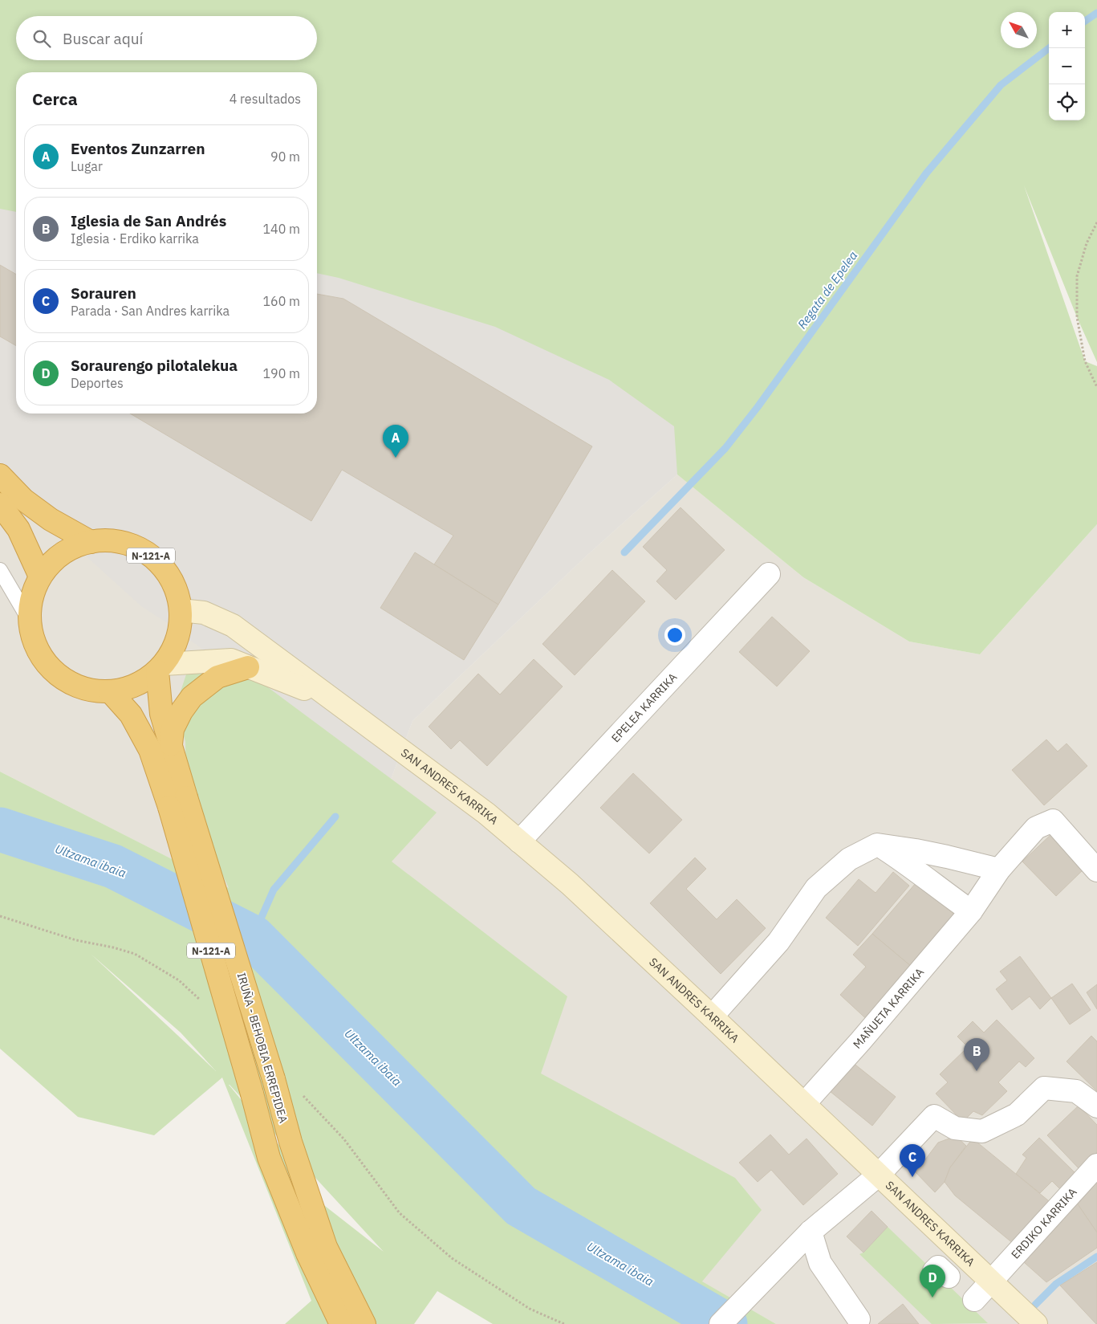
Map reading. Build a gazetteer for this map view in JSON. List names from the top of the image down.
{
  "streets": {
    "highway": ["N-121-A", "IRUÑA - BEHOBIA ERREPIDEA"],
    "street": [
      "EPELEA KARRIKA",
      "SAN ANDRES KARRIKA",
      "MAÑUETA KARRIKA",
      "ERDIKO KARRIKA"
    ]
  },
  "crossings": [
    ["N-121-A", "IRUÑA - BEHOBIA ERREPIDEA"],
    ["EPELEA KARRIKA", "SAN ANDRES KARRIKA"],
    ["SAN ANDRES KARRIKA", "MAÑUETA KARRIKA"],
    ["SAN ANDRES KARRIKA", "ERDIKO KARRIKA"]
  ],
  "water": ["Regata de Epelea", "Ultzama ibaia"],
  "north": "top left",
  "page": {
    "map_buttons": ["+", "−"],
    "search": "Buscar aquí",
    "heading": ["Cerca", "4 resultados"],
    "list": [
      {
        "mark": "A",
        "name": "Eventos Zunzarren",
        "note": "Lugar",
        "value": "90 m"
      },
      {
        "mark": "B",
        "name": "Iglesia de San Andrés",
        "note": "Iglesia · Erdiko karrika",
        "value": "140 m"
      },
      {
        "mark": "C",
        "name": "Sorauren",
        "note": "Parada · San Andres karrika",
        "value": "160 m"
      },
      {
        "mark": "D",
        "name": "Soraurengo pilotalekua",
        "note": "Deportes",
        "value": "190 m"
      }
    ],
    "pins": [
      "A",
      "B",
      "C",
      "D"
    ]
  }
}
